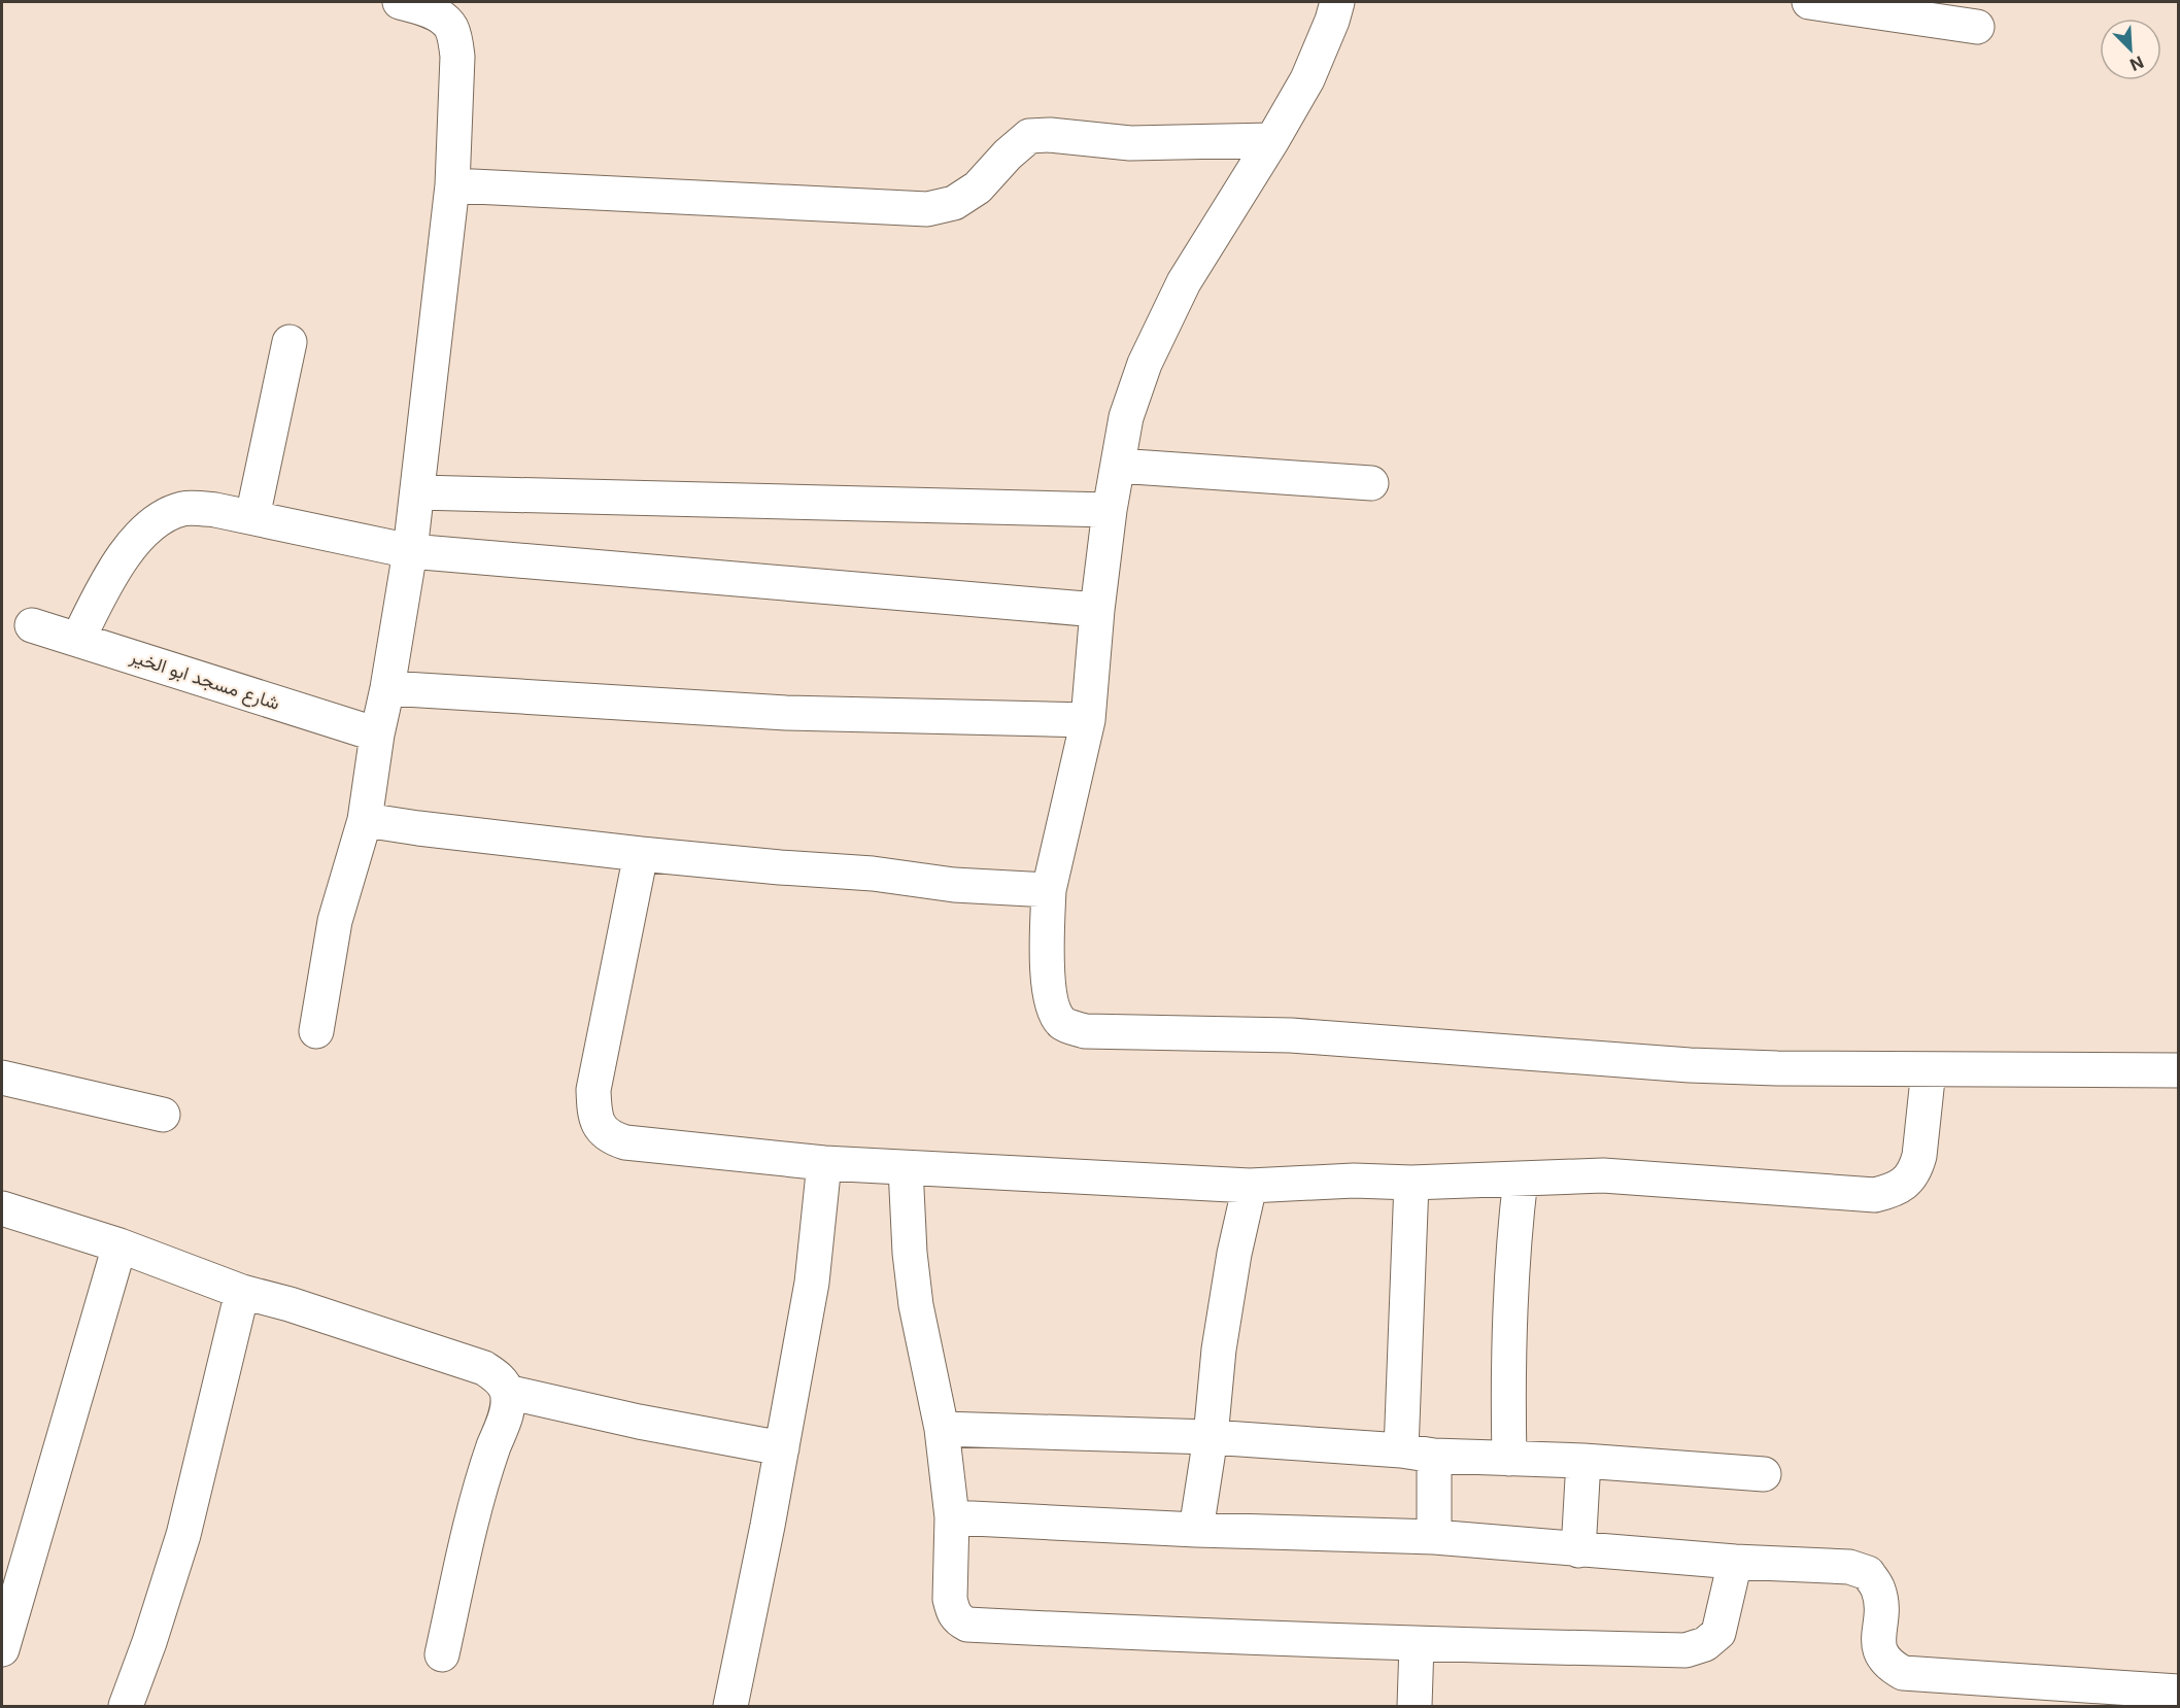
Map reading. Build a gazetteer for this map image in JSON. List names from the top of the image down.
{
  "streets": {
    "street": ["شارع مسجد ابو الخير"]
  },
  "north": "bottom right"
}
